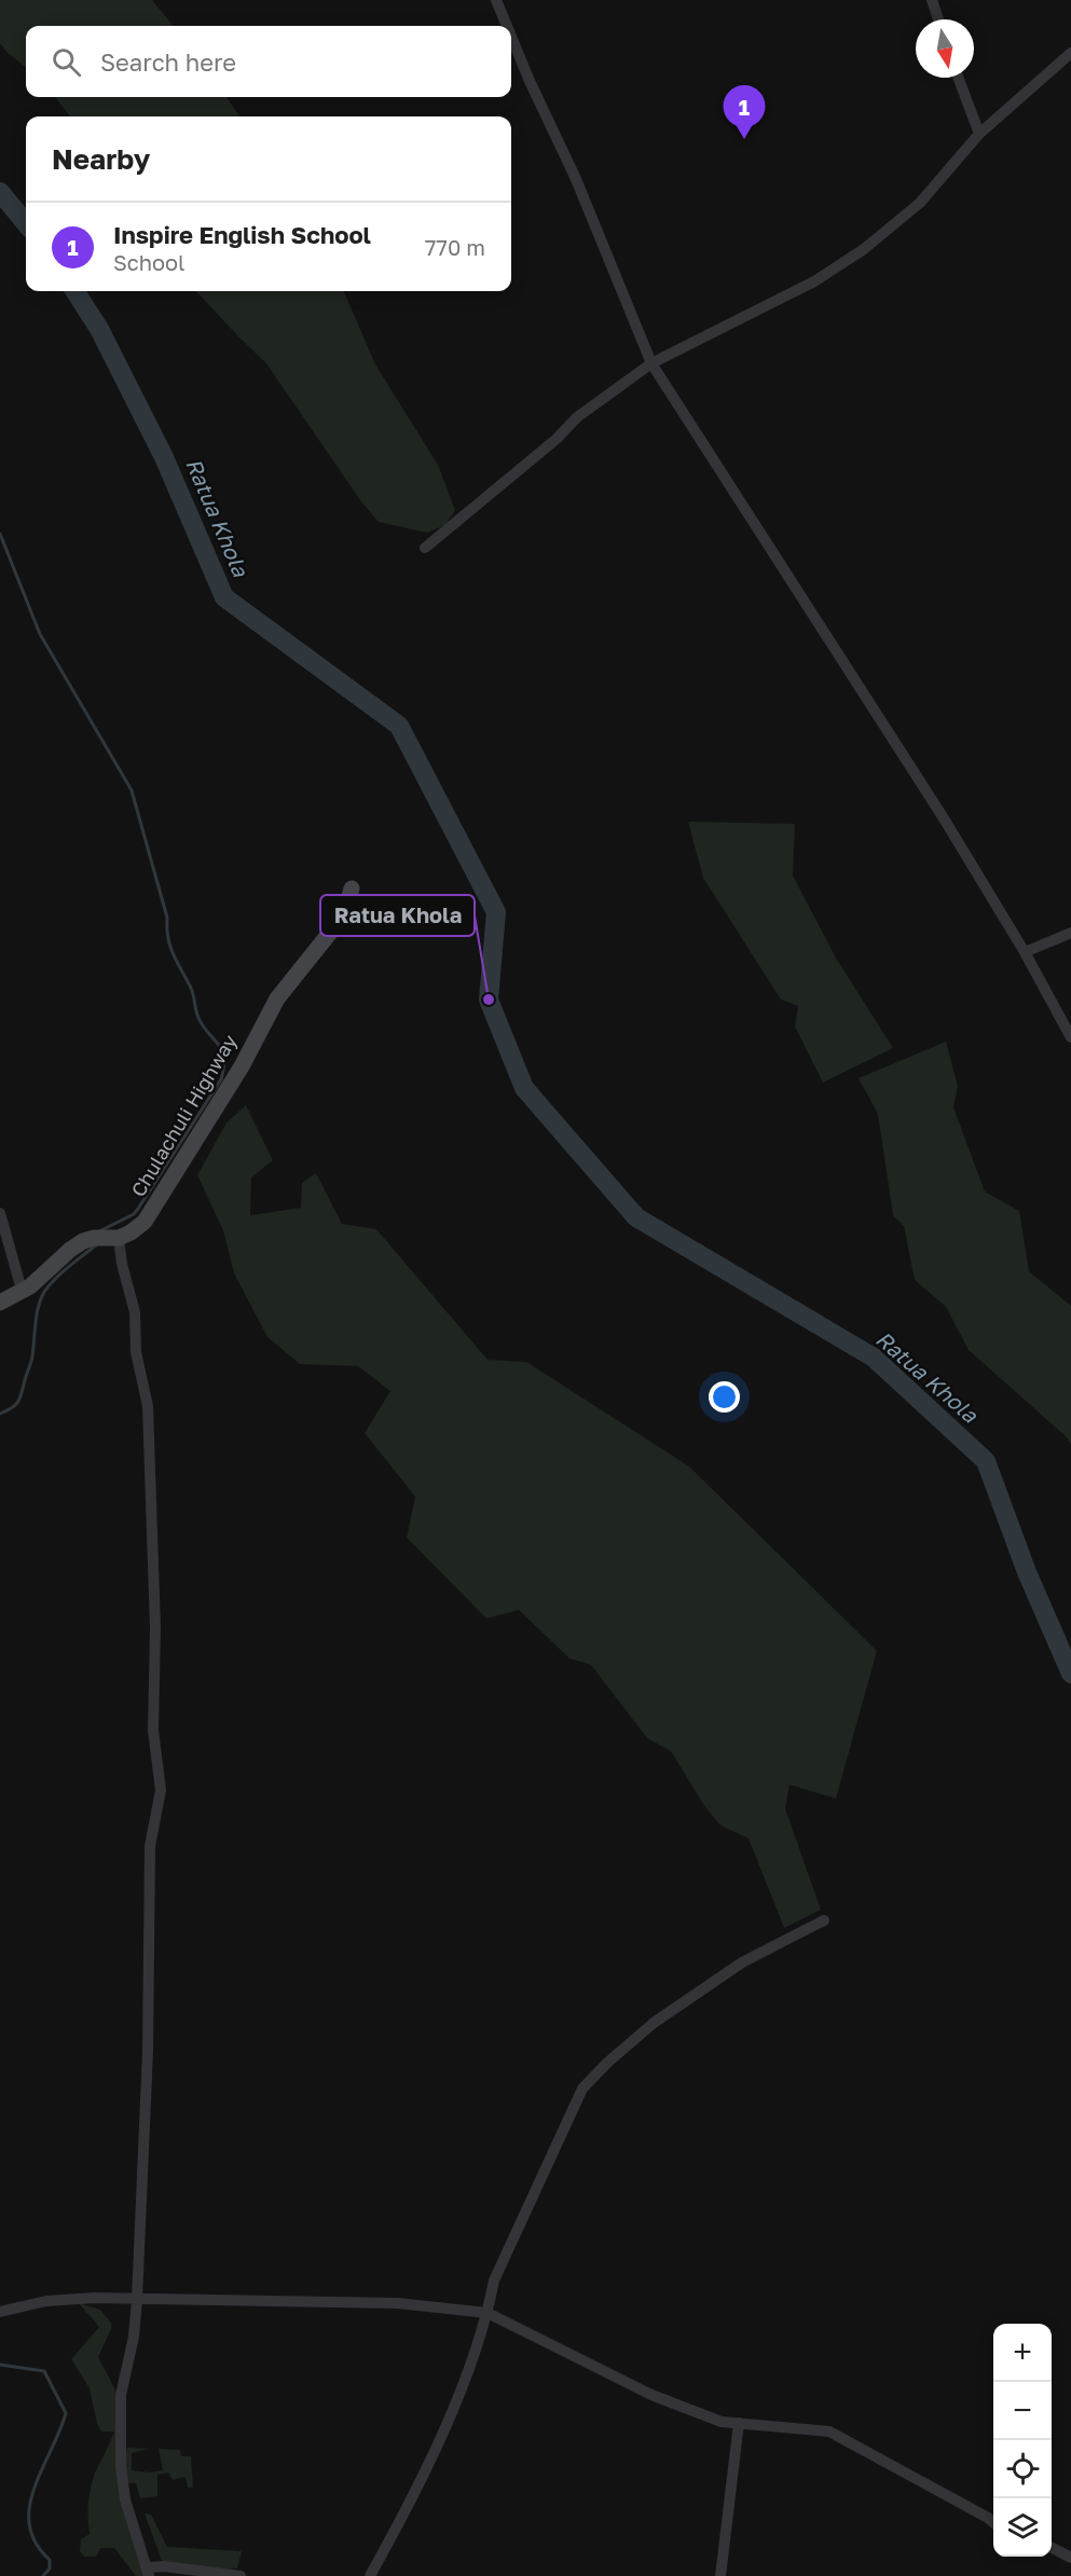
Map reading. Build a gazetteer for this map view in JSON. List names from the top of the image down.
{
  "streets": {
    "street": ["Chulachuli Highway"]
  },
  "water": ["Ratua Khola"],
  "places": ["Ratua Khola"],
  "north": "bottom",
  "page": {
    "search": "Search here",
    "pins": "1",
    "heading": "Nearby",
    "list": [
      {
        "mark": "1",
        "name": "Inspire English School",
        "note": "School",
        "value": "770 m"
      }
    ],
    "map_buttons": ["+", "−"]
  }
}
